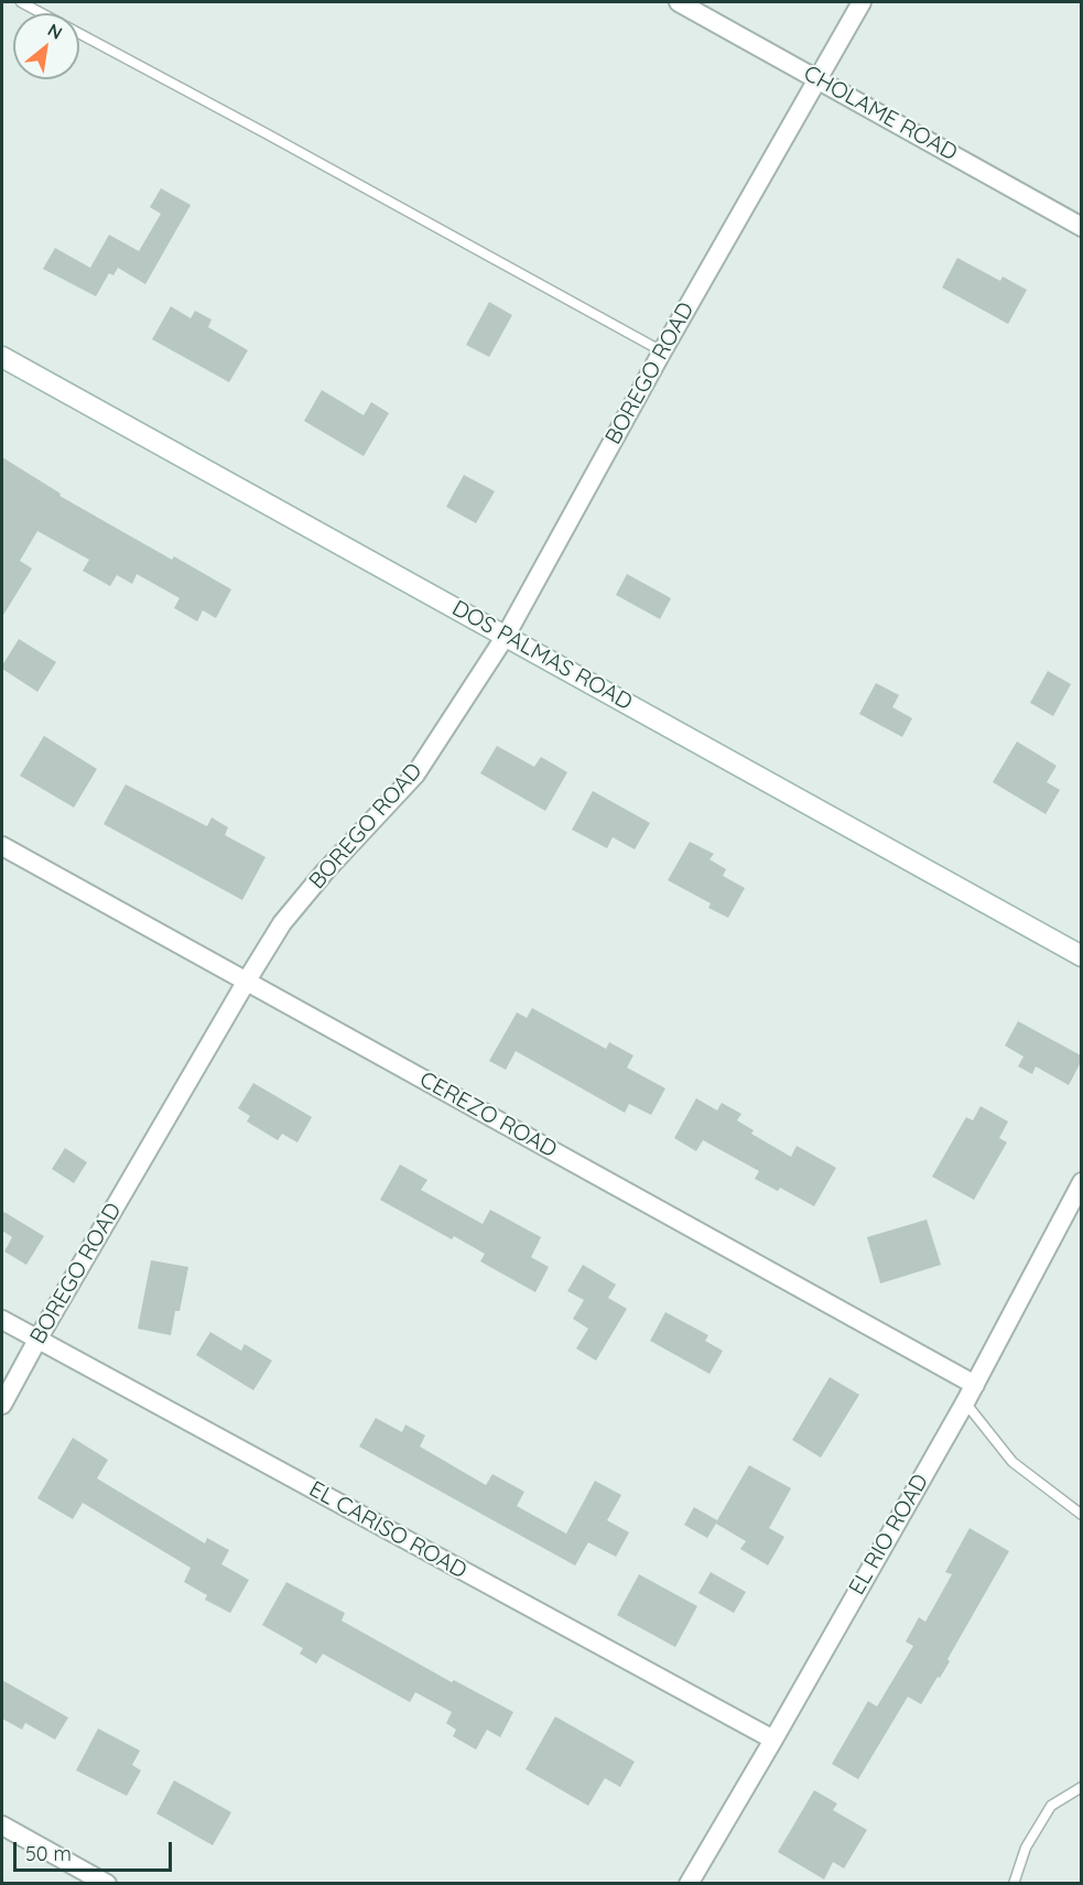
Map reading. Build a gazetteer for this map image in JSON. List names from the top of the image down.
{
  "streets": {
    "street": [
      "CHOLAME ROAD",
      "BOREGO ROAD",
      "DOS PALMAS ROAD",
      "CEREZO ROAD",
      "EL CARISO ROAD",
      "EL RIO ROAD"
    ]
  },
  "crossings": [
    ["CHOLAME ROAD", "BOREGO ROAD"],
    ["BOREGO ROAD", "DOS PALMAS ROAD"],
    ["BOREGO ROAD", "CEREZO ROAD"],
    ["BOREGO ROAD", "EL CARISO ROAD"],
    ["CEREZO ROAD", "EL RIO ROAD"],
    ["EL CARISO ROAD", "EL RIO ROAD"]
  ],
  "scale_bar": "50 m",
  "north": "top right"
}
